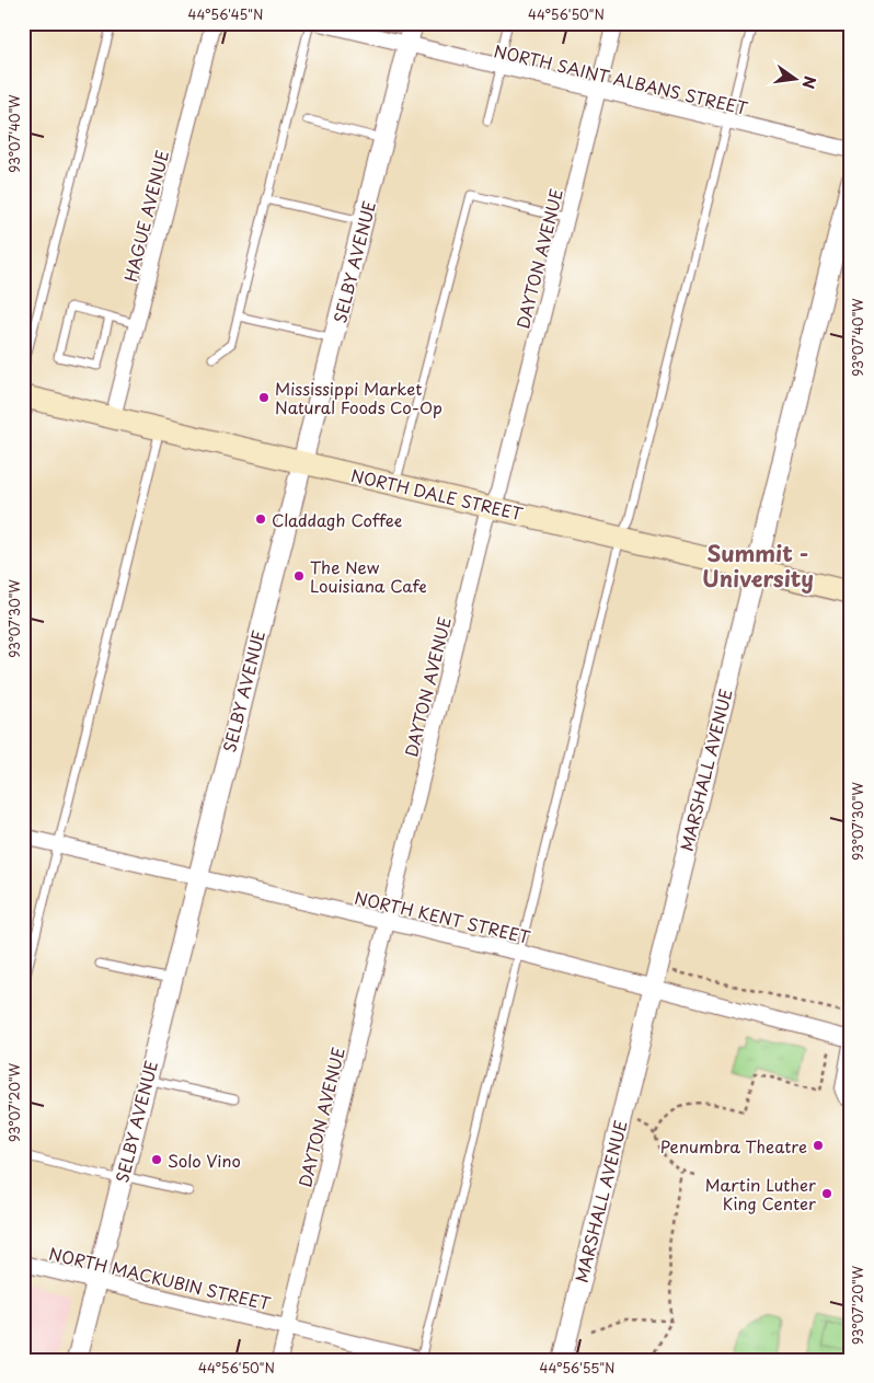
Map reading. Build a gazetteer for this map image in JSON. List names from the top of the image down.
{
  "streets": {
    "main road": ["NORTH DALE STREET"],
    "street": [
      "NORTH SAINT ALBANS STREET",
      "HAGUE AVENUE",
      "DAYTON AVENUE",
      "SELBY AVENUE",
      "MARSHALL AVENUE",
      "NORTH KENT STREET",
      "NORTH MACKUBIN STREET"
    ]
  },
  "crossings": [
    ["NORTH SAINT ALBANS STREET", "DAYTON AVENUE"],
    ["NORTH SAINT ALBANS STREET", "SELBY AVENUE"],
    ["HAGUE AVENUE", "NORTH DALE STREET"],
    ["DAYTON AVENUE", "NORTH DALE STREET"],
    ["DAYTON AVENUE", "NORTH KENT STREET"],
    ["DAYTON AVENUE", "NORTH MACKUBIN STREET"],
    ["SELBY AVENUE", "NORTH DALE STREET"],
    ["SELBY AVENUE", "NORTH KENT STREET"],
    ["SELBY AVENUE", "NORTH MACKUBIN STREET"],
    ["NORTH DALE STREET", "MARSHALL AVENUE"],
    ["MARSHALL AVENUE", "NORTH KENT STREET"]
  ],
  "districts": ["Summit - University"],
  "places": [
    "Mississippi Market Natural Foods Co-Op",
    "Claddagh Coffee",
    "The New Louisiana Cafe",
    "Penumbra Theatre",
    "Solo Vino",
    "Martin Luther King Center"
  ],
  "north": "right",
  "coordinates": [
    "44°56'45\"N",
    "44°56'50\"N",
    "93°07'40\"W",
    "93°07'30\"W",
    "93°07'20\"W",
    "44°56'55\"N"
  ]
}
